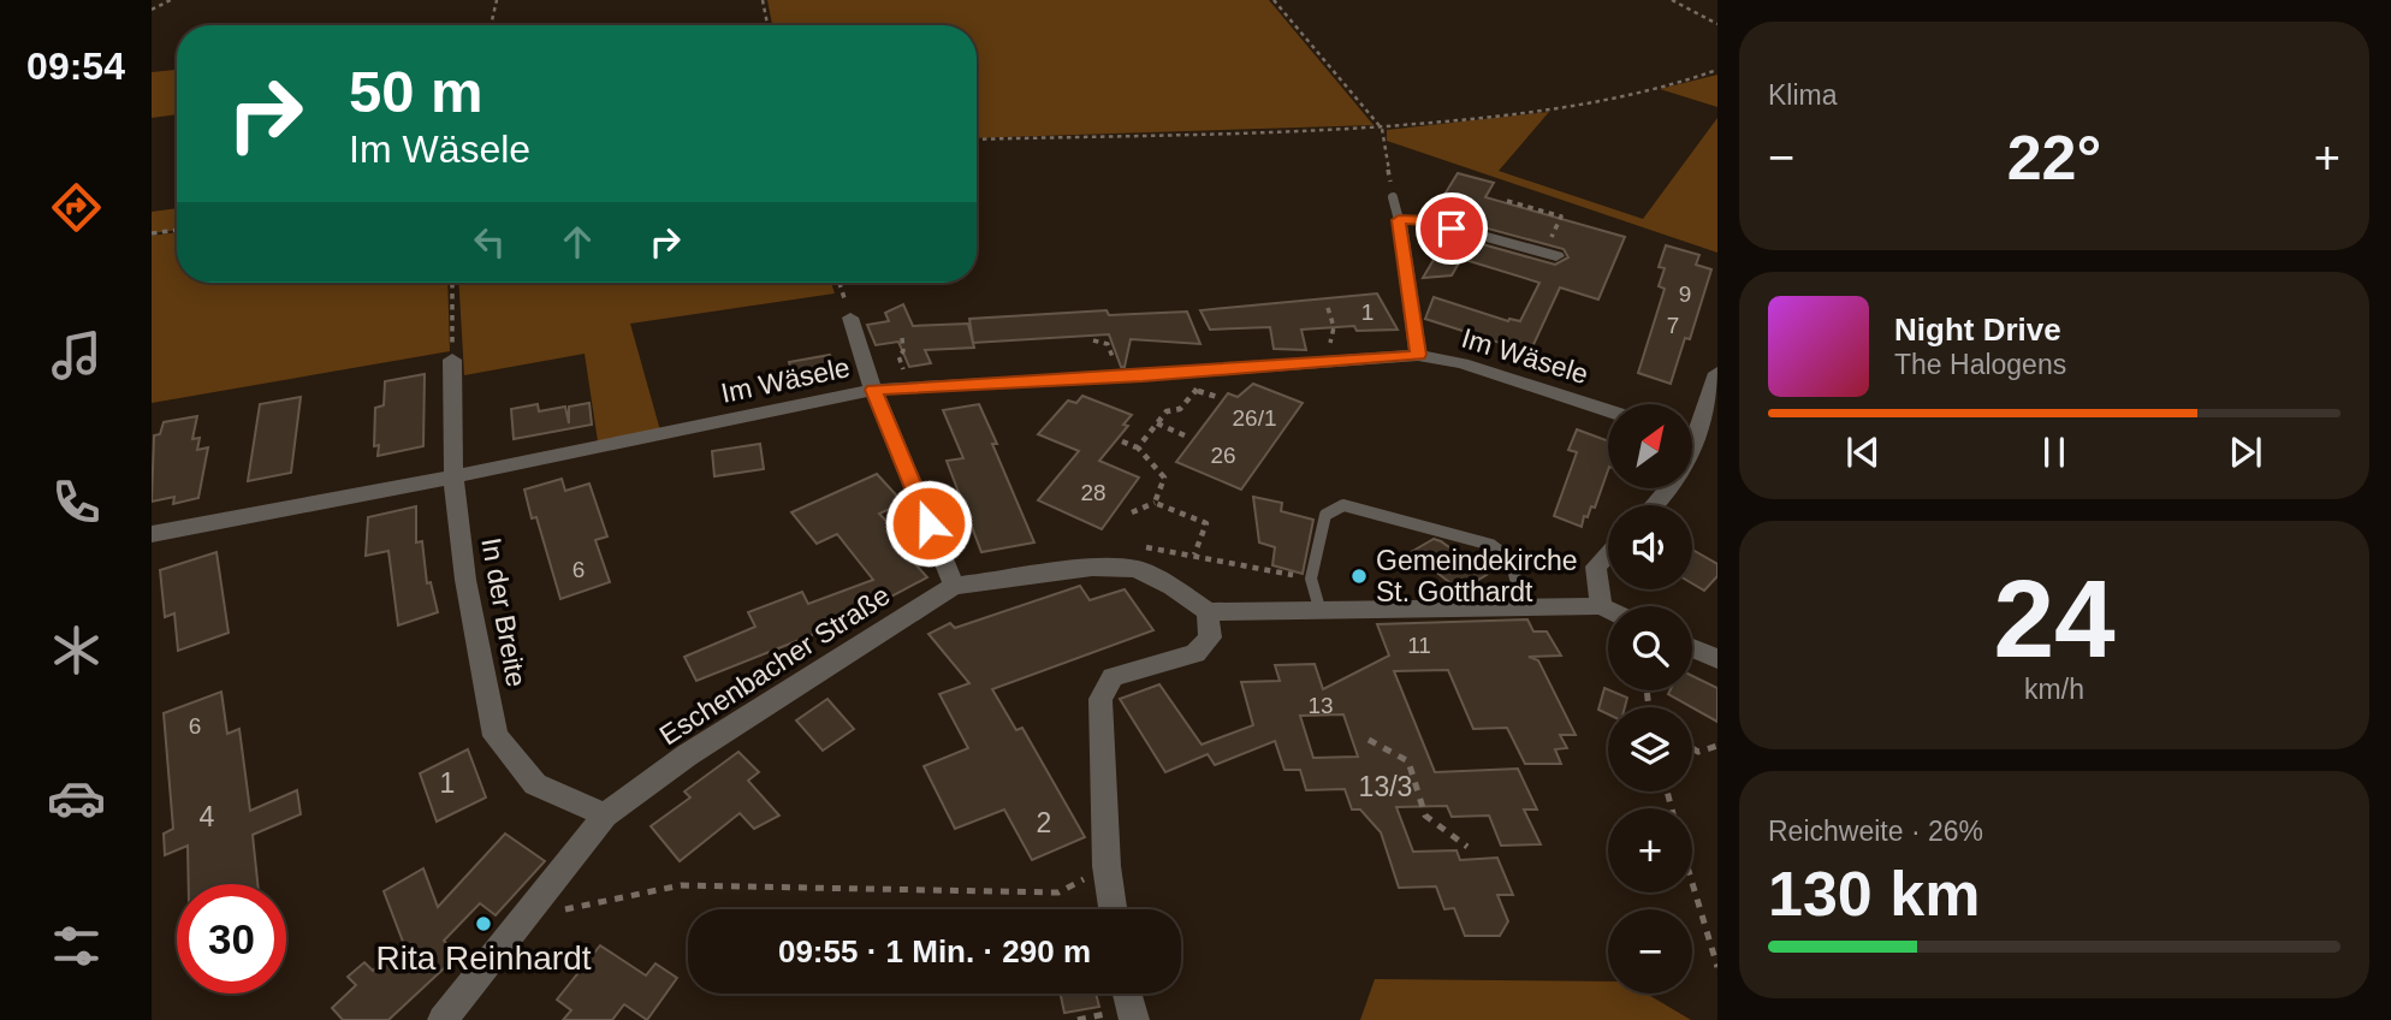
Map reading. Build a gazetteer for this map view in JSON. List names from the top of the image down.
{
  "streets": {
    "street": ["Im Wäsele", "In der Breite", "Eschenbacher Straße"]
  },
  "crossings": [
    ["Im Wäsele", "In der Breite"],
    ["In der Breite", "Eschenbacher Straße"]
  ],
  "places": ["Gemeindekirche St. Gotthardt", "Rita Reinhardt"],
  "house_numbers": [
    "9",
    "1",
    "7",
    "26/1",
    "26",
    "28",
    "6",
    "11",
    "13",
    "6",
    "1",
    "13/3",
    "4",
    "2"
  ],
  "north": "top right",
  "page": {
    "tabs": "09:54",
    "tile": [
      "Klima",
      ["24", "km/h"],
      ["Reichweite · 26%", "130 km"]
    ],
    "turn": ["50 m", "Im Wäsele"],
    "heat": ["−", "22°", "+"],
    "song": ["Night Drive", "The Halogens"],
    "map_buttons": ["+", "−"],
    "limit": "30",
    "trip": "09:55 · 1 Min. · 290 m"
  }
}
